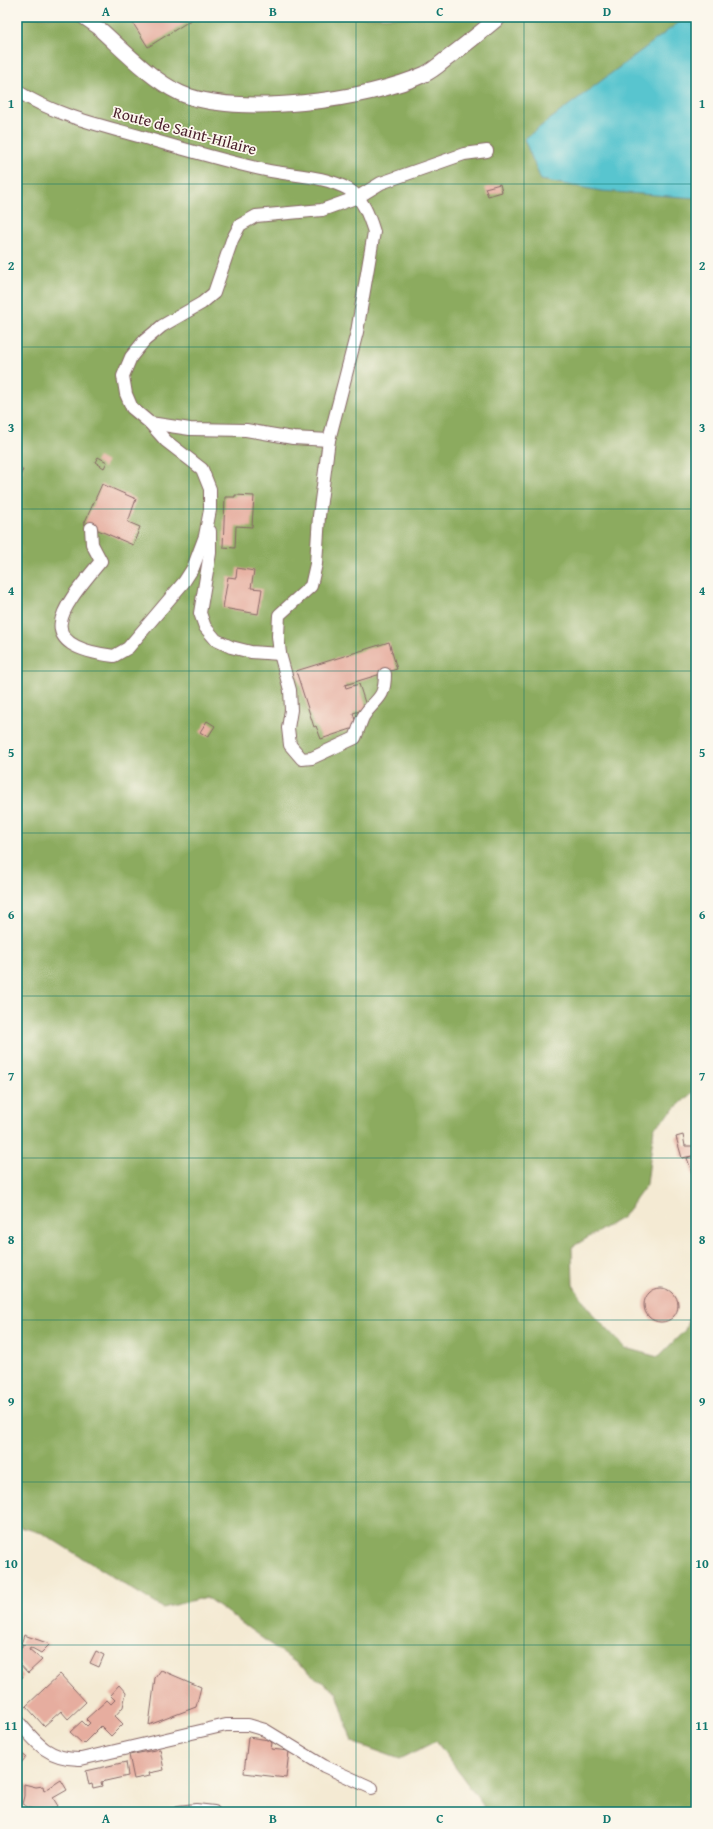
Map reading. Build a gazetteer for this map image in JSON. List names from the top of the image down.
{
  "streets": {
    "street": ["Route de Saint-Hilaire"]
  },
  "grid": {
    "columns": [
      "A",
      "B",
      "C",
      "D"
    ],
    "rows": [
      "1",
      "2",
      "3",
      "4",
      "5",
      "6",
      "7",
      "8",
      "9",
      "10",
      "11"
    ]
  }
}
